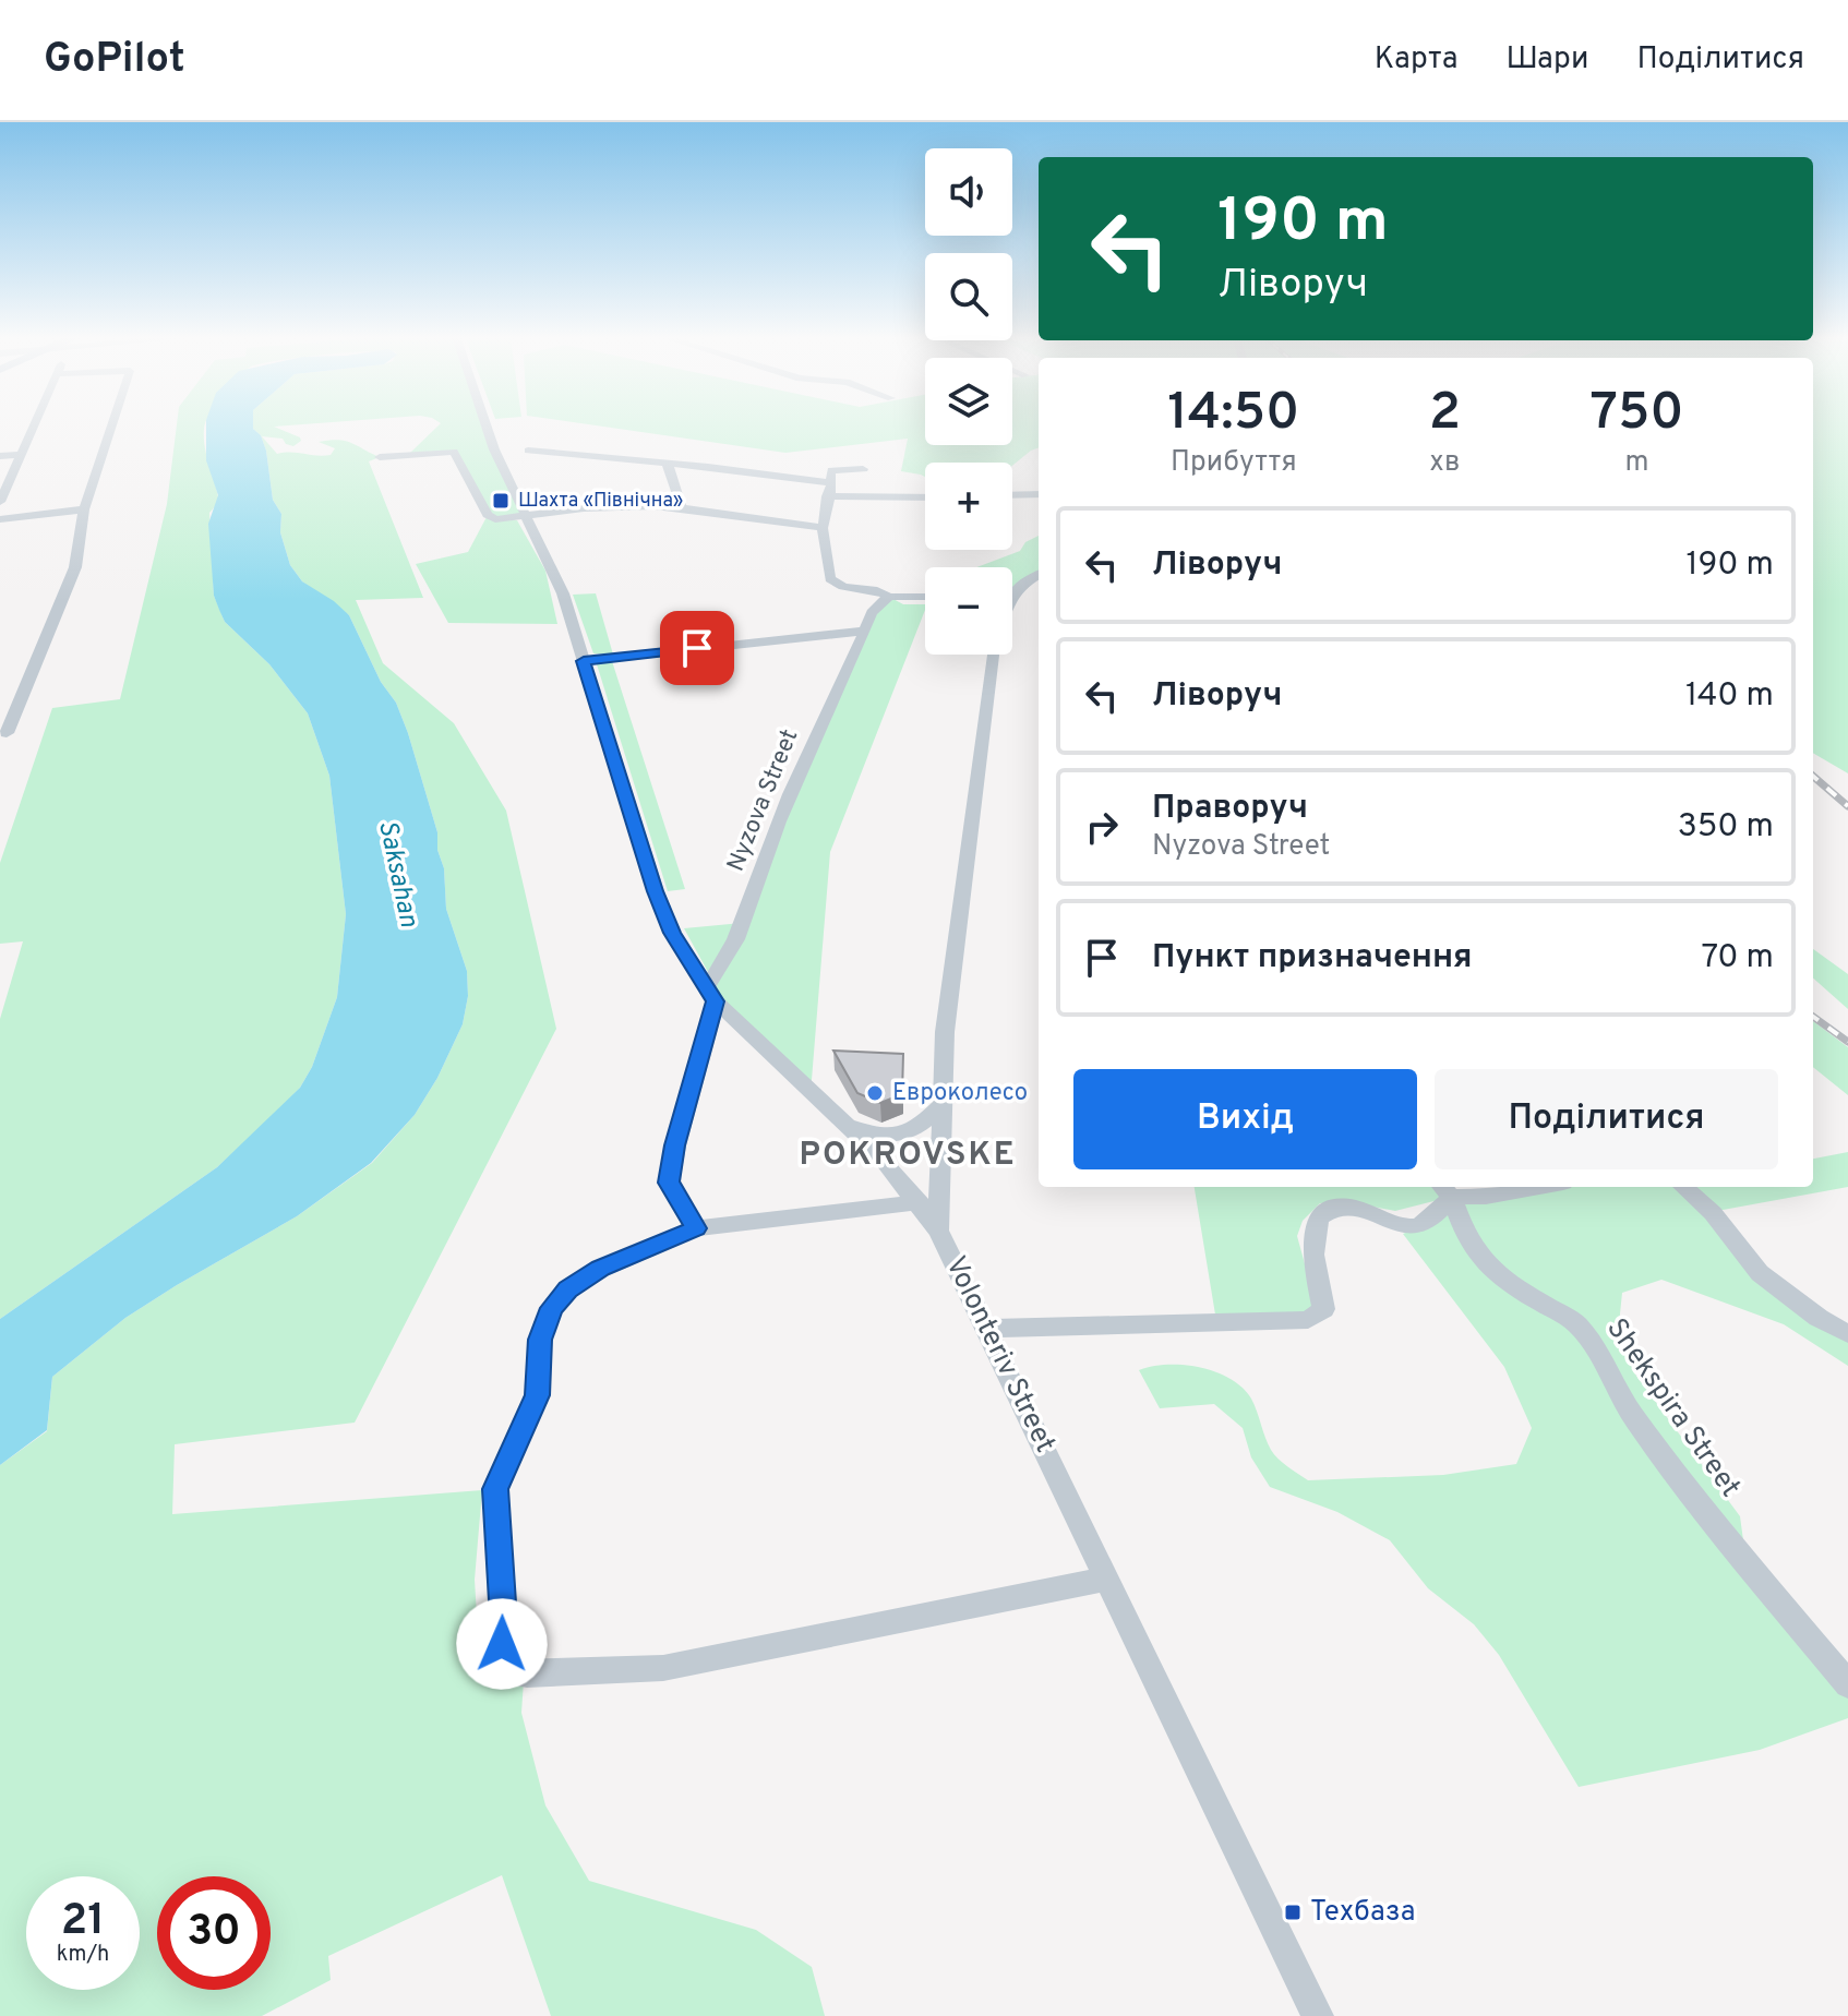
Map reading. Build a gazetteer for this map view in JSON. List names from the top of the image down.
{
  "streets": {
    "street": ["Nyzova Street", "Volonteriv Street", "Shekspira Street"]
  },
  "districts": ["POKROVSKE"],
  "water": ["Saksahan"],
  "places": {
    "transit": ["Шахта «Північна»", "Техбаза"],
    "other": ["Евроколесо"]
  },
  "page": {
    "header": "GoPilot",
    "nav": ["Карта", "Шари", "Поділитися"],
    "map_buttons": ["+", "−"],
    "turn": ["190 m", "Ліворуч"],
    "eta": [
      "14:50",
      "Прибуття",
      "2",
      "хв",
      "750",
      "m"
    ],
    "list": [
      {
        "name": "Ліворуч",
        "value": "190 m"
      },
      {
        "name": "Ліворуч",
        "value": "140 m"
      },
      {
        "name": "Праворуч",
        "note": "Nyzova Street",
        "value": "350 m"
      },
      {
        "name": "Пункт призначення",
        "value": "70 m"
      }
    ],
    "buttons": ["Вихід", "Поділитися"],
    "speed": "21 km/h",
    "limit": "30"
  }
}
